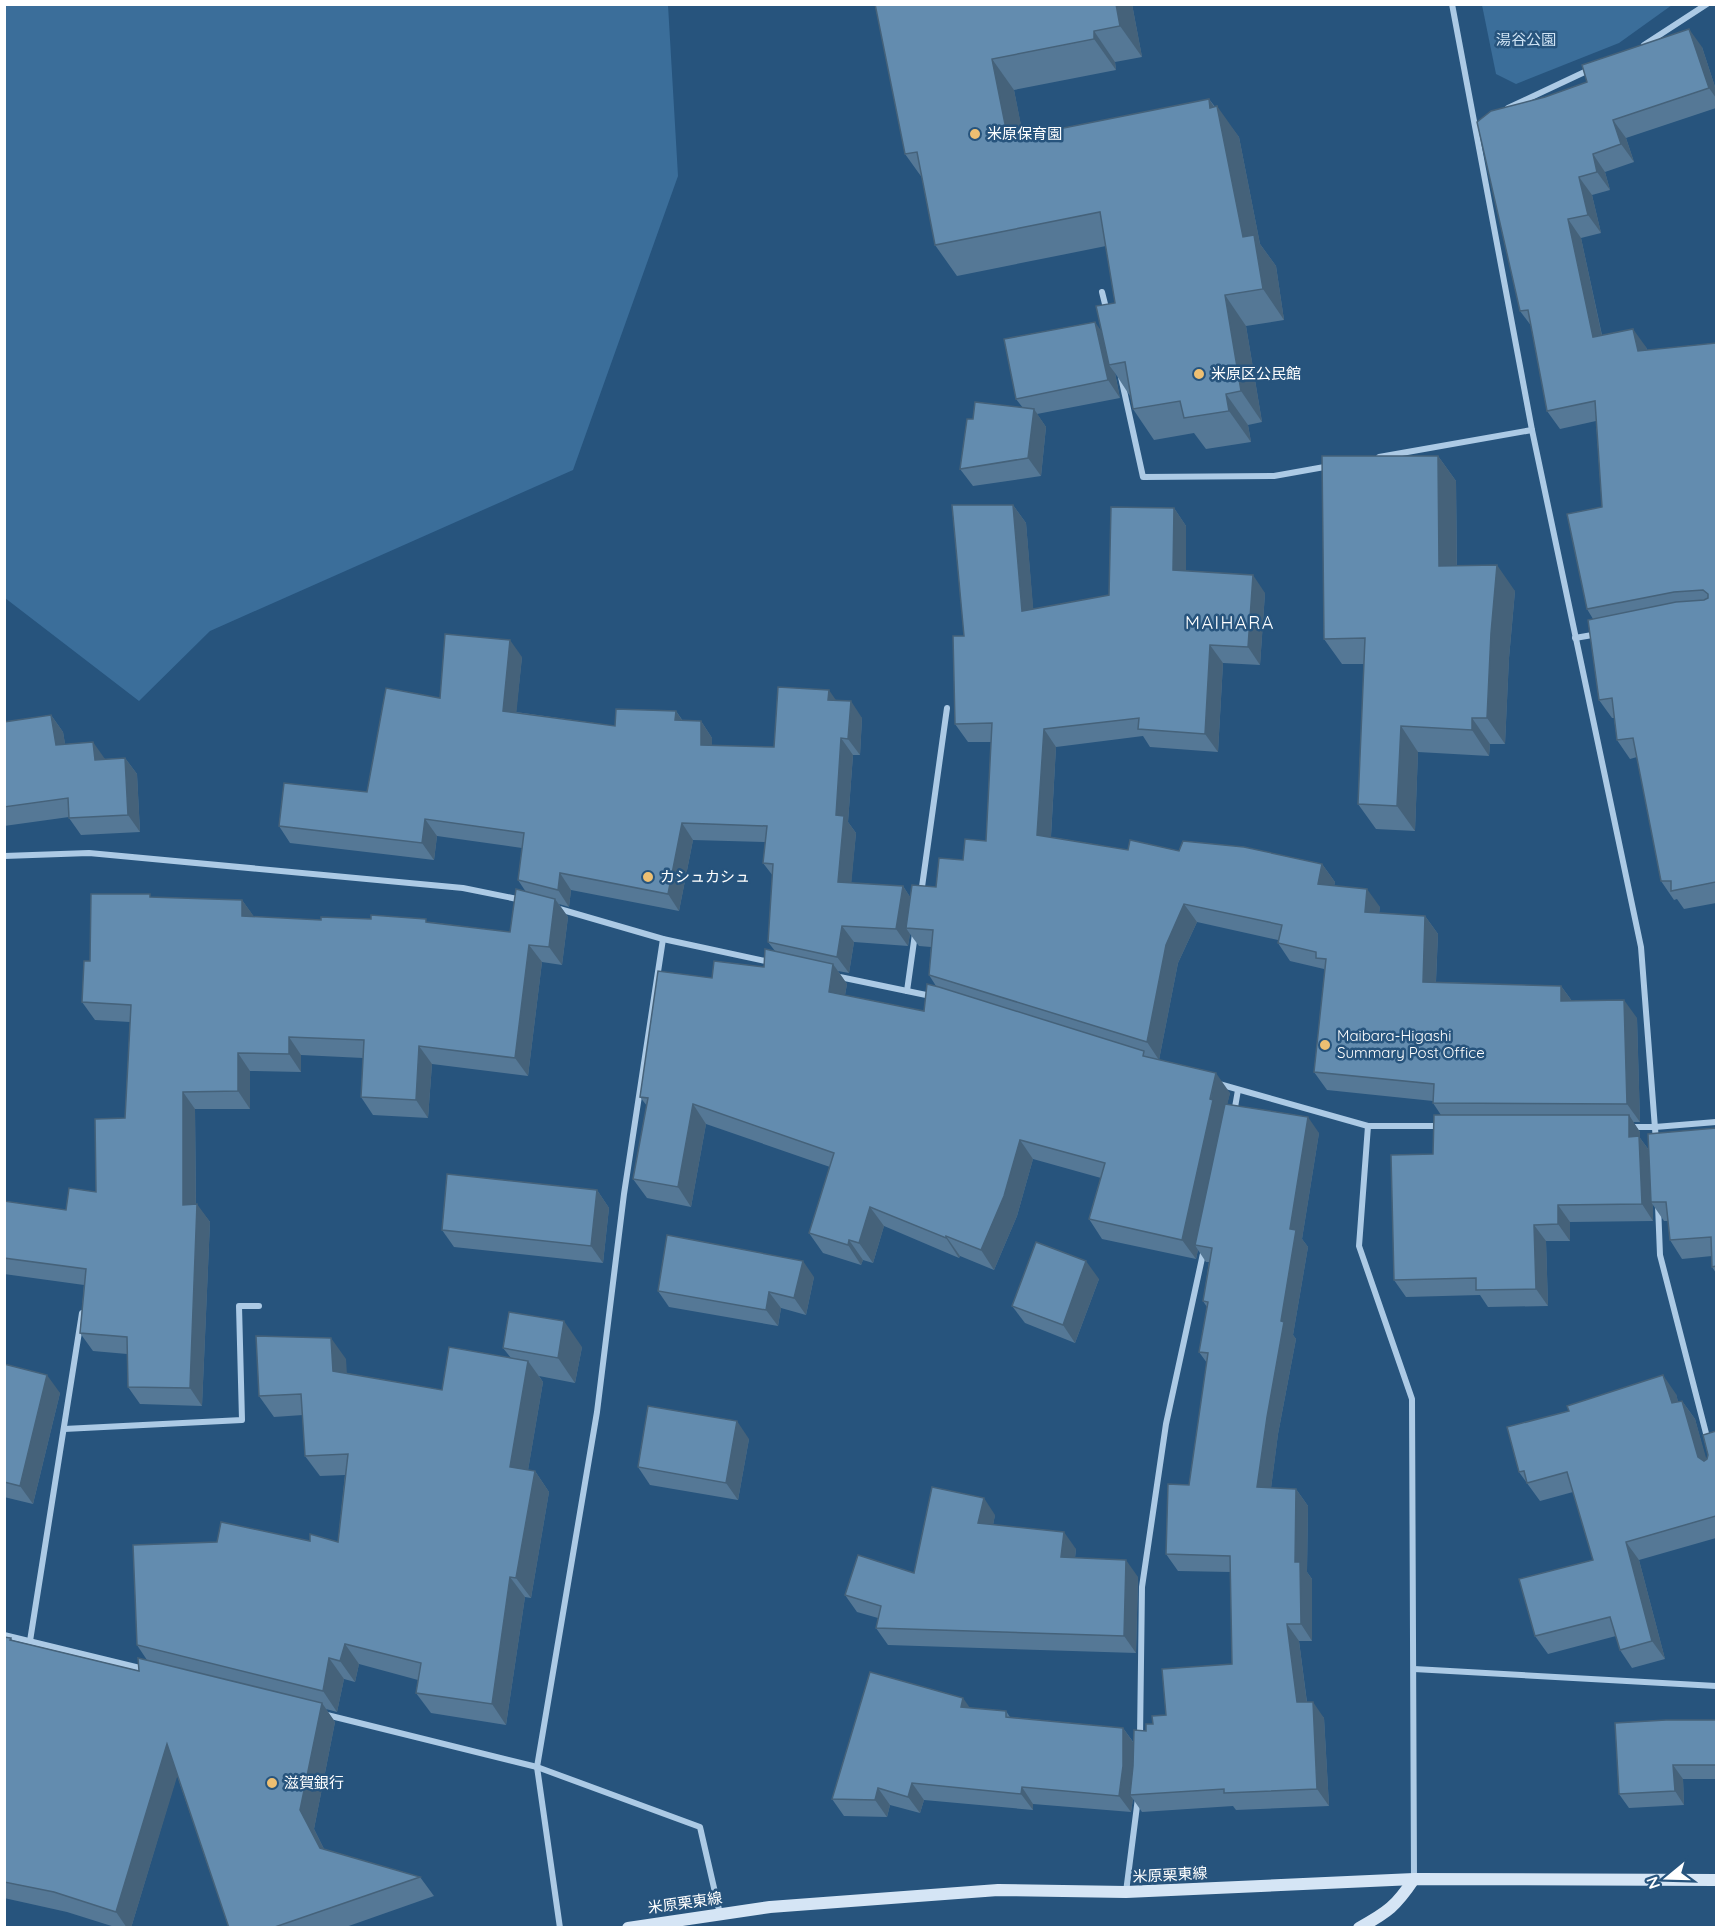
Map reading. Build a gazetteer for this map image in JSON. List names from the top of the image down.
{
  "streets": {
    "main road": ["米原栗東線"]
  },
  "districts": ["MAIHARA"],
  "parks": ["湯谷公園"],
  "places": [
    "米原保育園",
    "米原区公民館",
    "カシュカシュ",
    "Maibara-Higashi Summary Post Office",
    "滋賀銀行"
  ],
  "north": "left"
}
